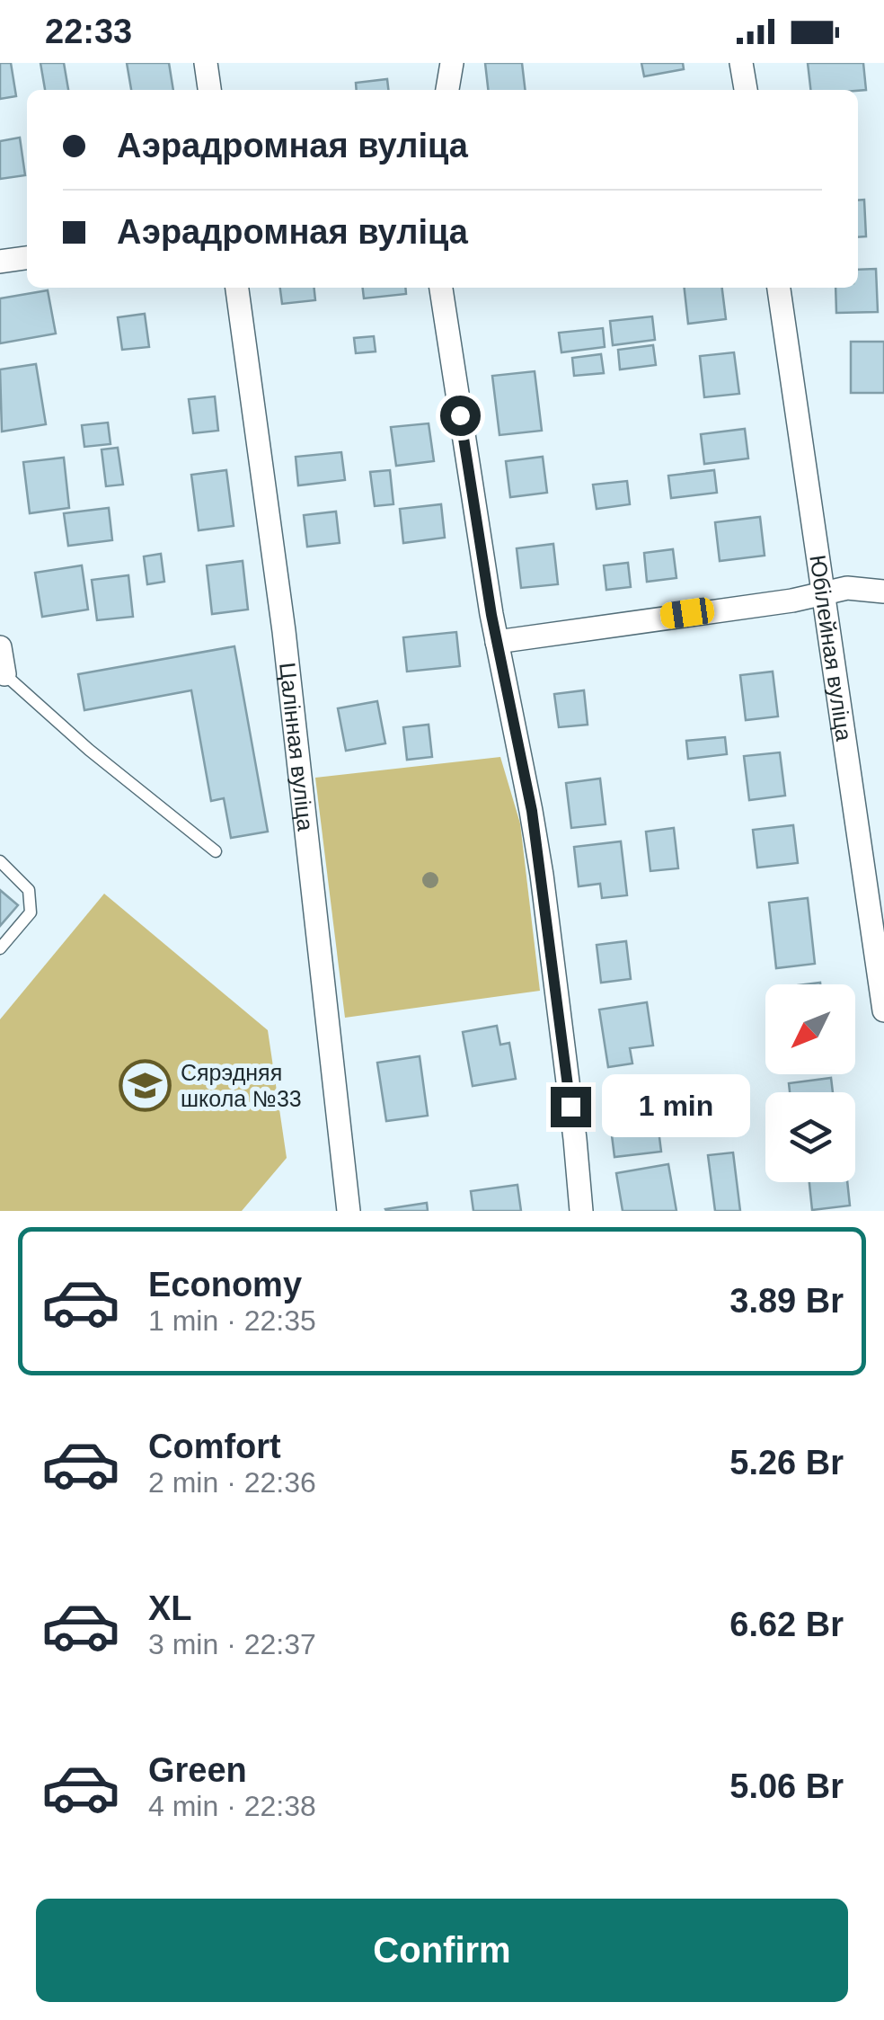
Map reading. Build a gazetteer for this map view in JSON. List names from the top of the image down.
{
  "streets": {
    "street": ["Юбілейная вуліца", "Цалінная вуліца"]
  },
  "places": {
    "school or university": ["Сярэдняя школа №33"]
  },
  "north": "bottom left",
  "page": {
    "status": "22:33",
    "banner": ["Аэрадромная вуліца", "Аэрадромная вуліца"],
    "bubble": "1 min",
    "list": [
      {
        "name": "Economy",
        "note": "1 min · 22:35",
        "value": "3.89 Br"
      },
      {
        "name": "Comfort",
        "note": "2 min · 22:36",
        "value": "5.26 Br"
      },
      {
        "name": "XL",
        "note": "3 min · 22:37",
        "value": "6.62 Br"
      },
      {
        "name": "Green",
        "note": "4 min · 22:38",
        "value": "5.06 Br"
      }
    ],
    "buttons": "Confirm"
  }
}
